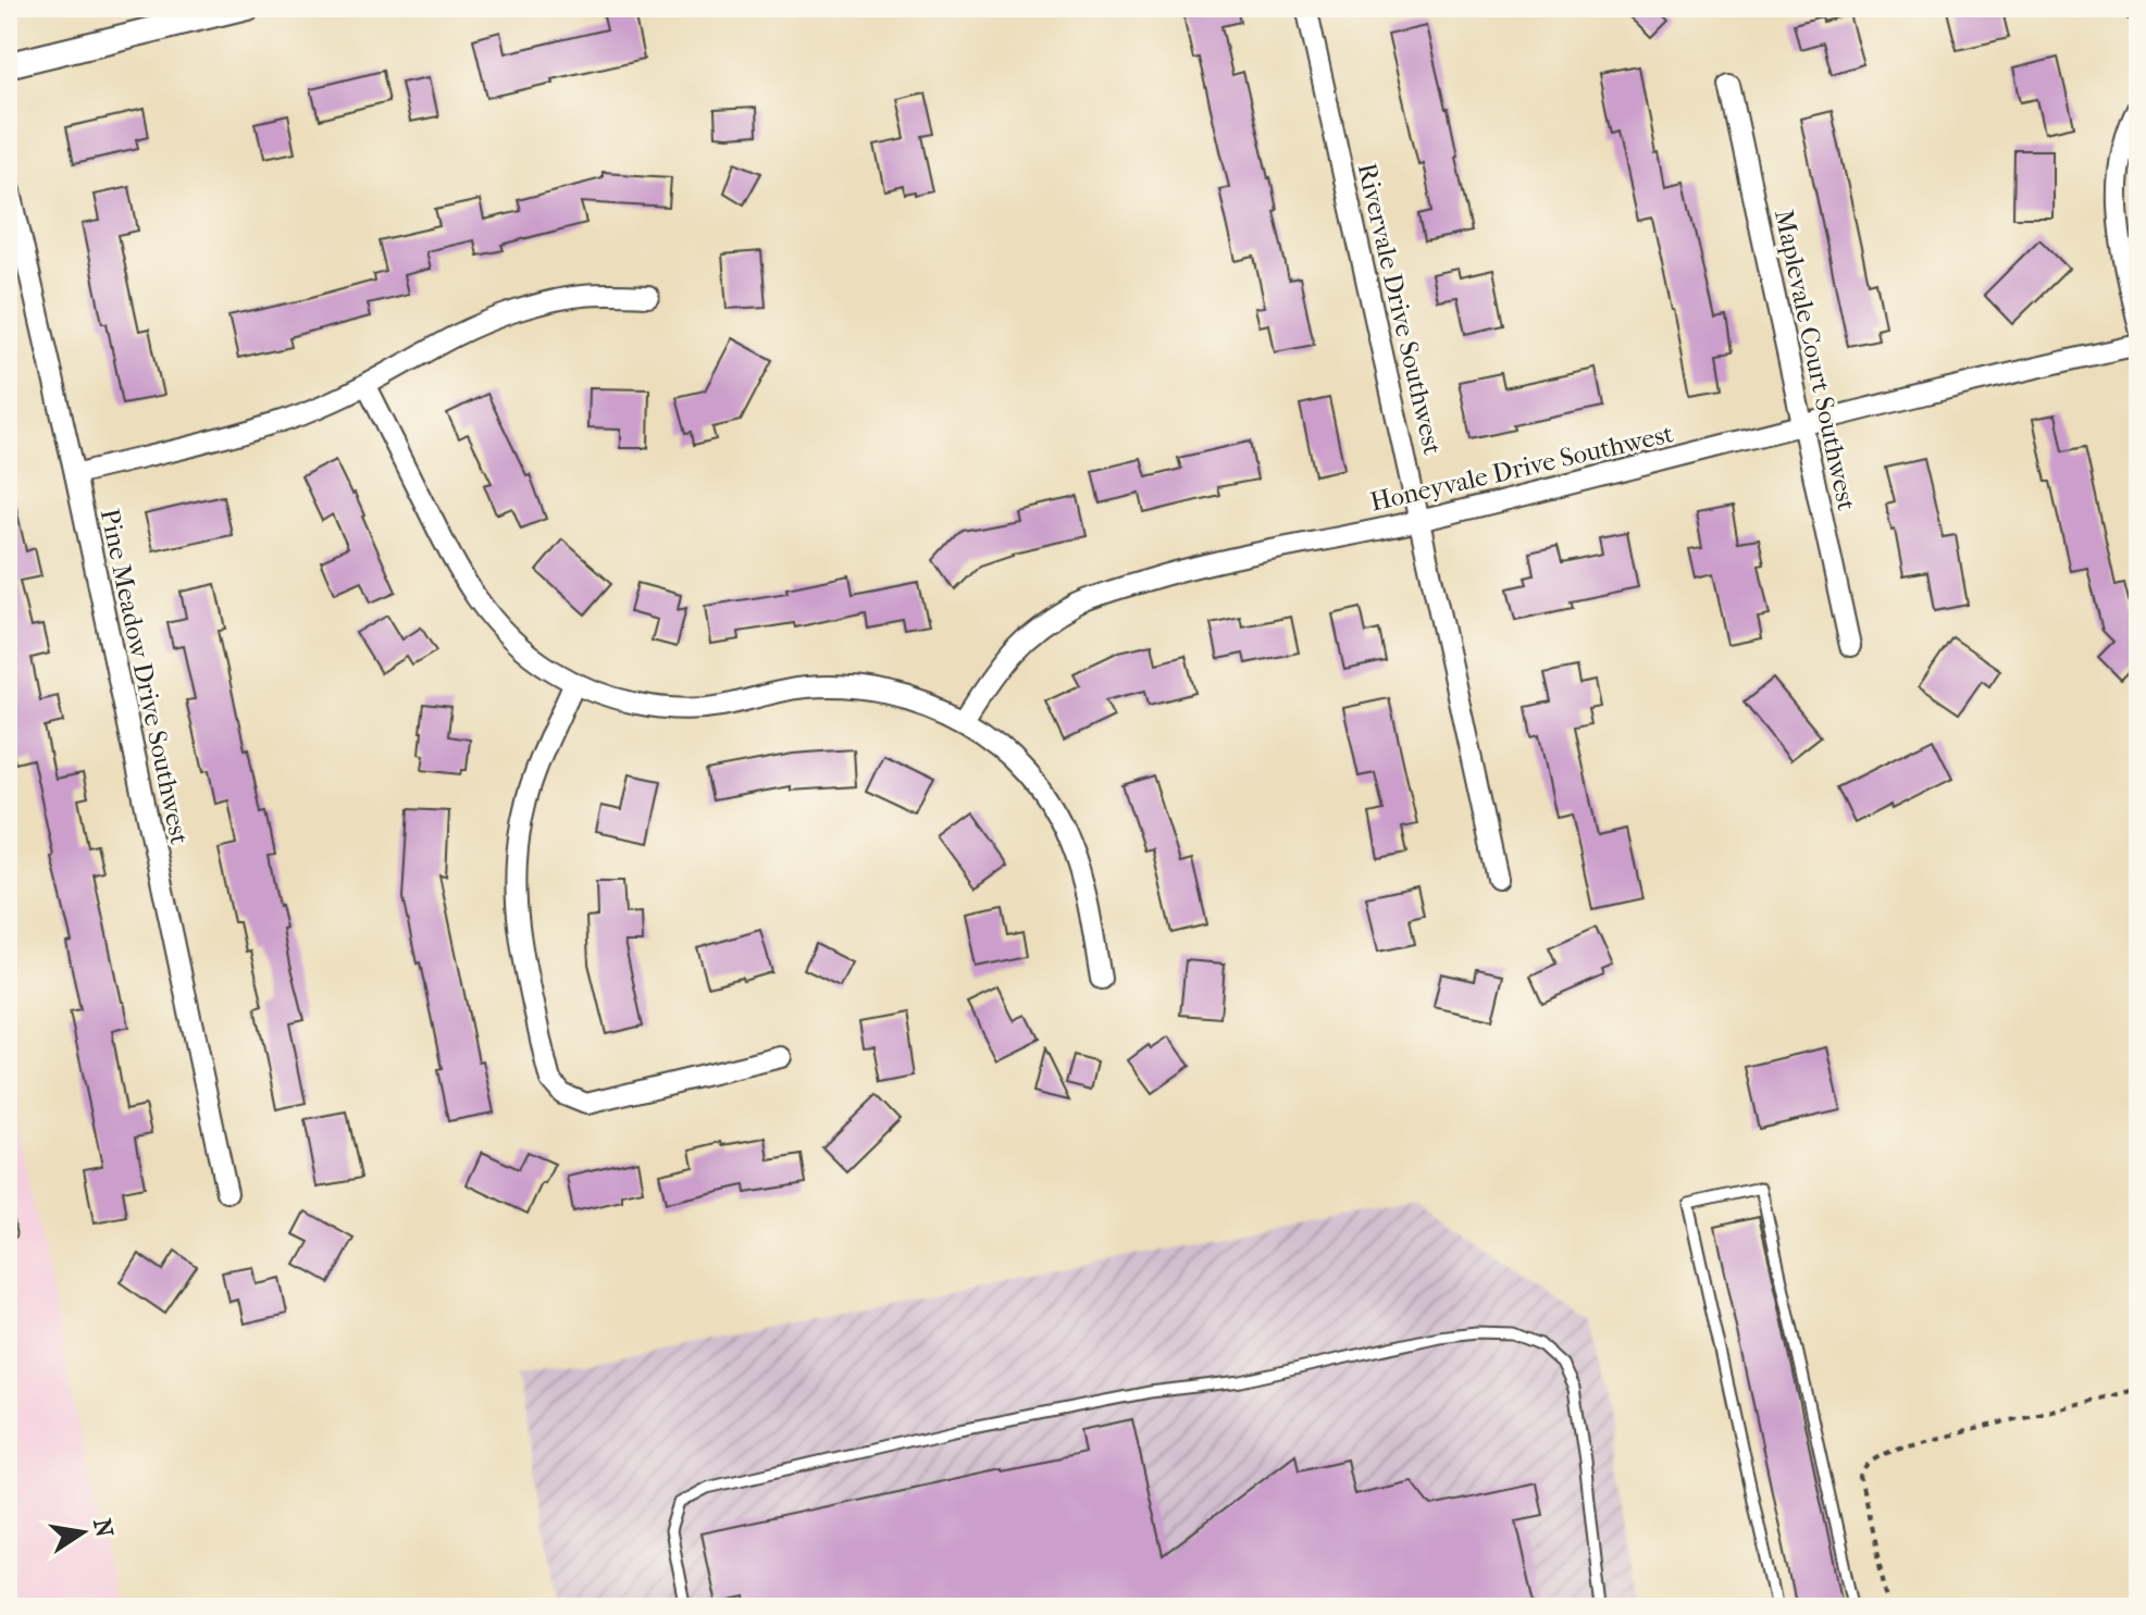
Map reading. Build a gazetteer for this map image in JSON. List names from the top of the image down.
{
  "streets": {
    "street": [
      "Rivervale Drive Southwest",
      "Maplevale Court Southwest",
      "Honeyvale Drive Southwest",
      "Pine Meadow Drive Southwest"
    ]
  },
  "crossings": [
    ["Rivervale Drive Southwest", "Honeyvale Drive Southwest"],
    ["Maplevale Court Southwest", "Honeyvale Drive Southwest"]
  ],
  "north": "right"
}
